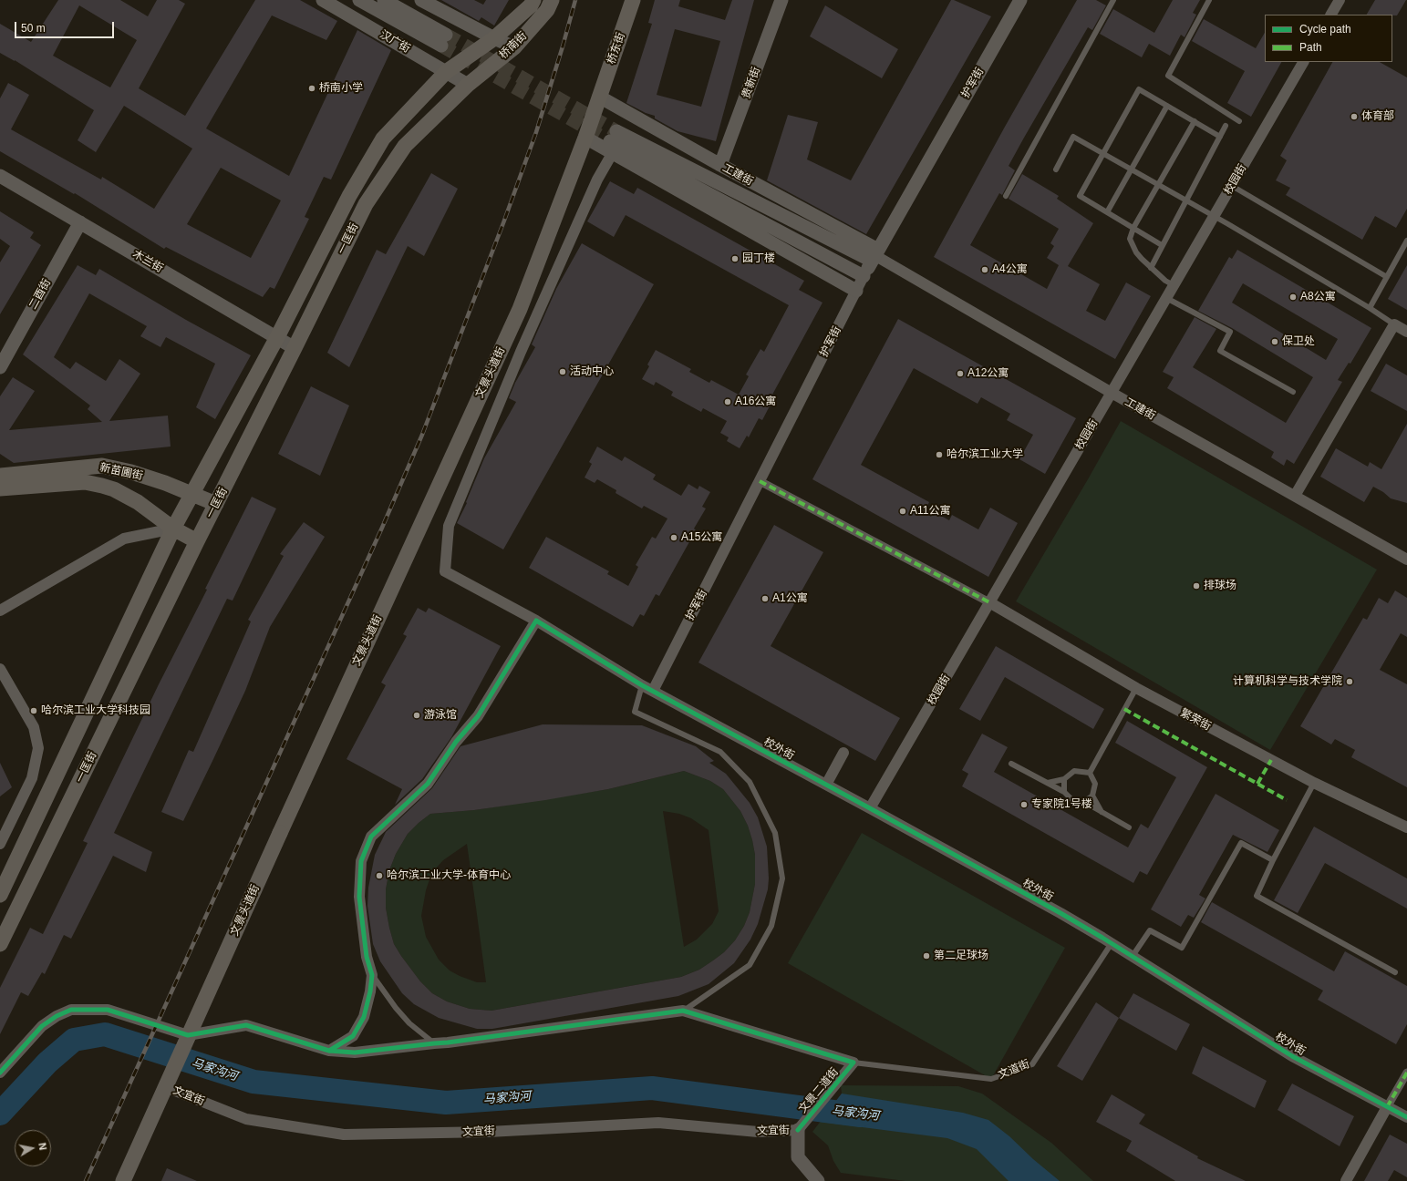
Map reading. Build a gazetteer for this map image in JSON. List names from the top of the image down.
{
  "streets": {
    "main road": [
      "桥南街",
      "桥东街",
      "一匡街",
      "文景头道街",
      "新苗圃街"
    ],
    "street": [
      "汉广街",
      "贵新街",
      "护军街",
      "工建街",
      "校园街",
      "木兰街",
      "二酉街",
      "繁荣街",
      "校外街",
      "文景二道街",
      "文宜街"
    ],
    "lane": ["文道街"]
  },
  "crossings": [
    ["汉广街", "桥南街"],
    ["汉广街", "一匡街"],
    ["桥南街", "一匡街"],
    ["桥东街", "工建街"],
    ["桥东街", "文景头道街"],
    ["贵新街", "工建街"],
    ["护军街", "工建街"],
    ["护军街", "校外街"],
    ["工建街", "校园街"],
    ["工建街", "文景头道街"],
    ["工建街", "校外街"],
    ["校园街", "繁荣街"],
    ["校园街", "校外街"],
    ["一匡街", "木兰街"],
    ["一匡街", "新苗圃街"],
    ["木兰街", "二酉街"],
    ["文景头道街", "文宜街"],
    ["校外街", "文道街"],
    ["文道街", "文景二道街"],
    ["文景二道街", "文宜街"]
  ],
  "water": ["马家沟河"],
  "places": [
    "桥南小学",
    "体育部",
    "园丁楼",
    "A4公寓",
    "A8公寓",
    "保卫处",
    "活动中心",
    "A12公寓",
    "A16公寓",
    "哈尔滨工业大学",
    "A11公寓",
    "A15公寓",
    "排球场",
    "A1公寓",
    "计算机科学与技术学院",
    "哈尔滨工业大学科技园",
    "游泳馆",
    "专家院1号楼",
    "哈尔滨工业大学-体育中心",
    "第二足球场"
  ],
  "legend": ["Cycle path", "Path"],
  "scale_bar": "50 m",
  "north": "right"
}
